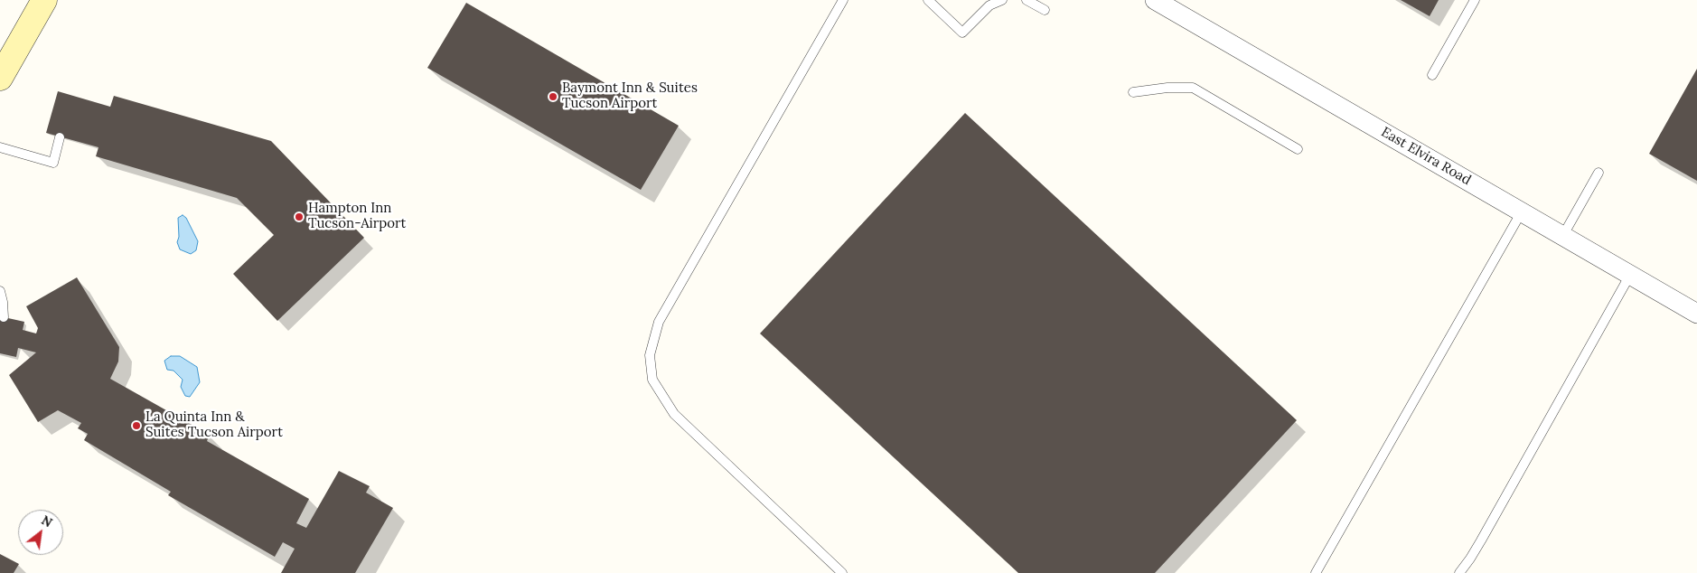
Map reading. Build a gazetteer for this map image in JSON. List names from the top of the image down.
{
  "streets": {
    "street": ["East Elvira Road"]
  },
  "places": ["Baymont Inn & Suites Tucson Airport", "Hampton Inn Tucson-Airport", "La Quinta Inn & Suites Tucson Airport"],
  "north": "top right"
}
